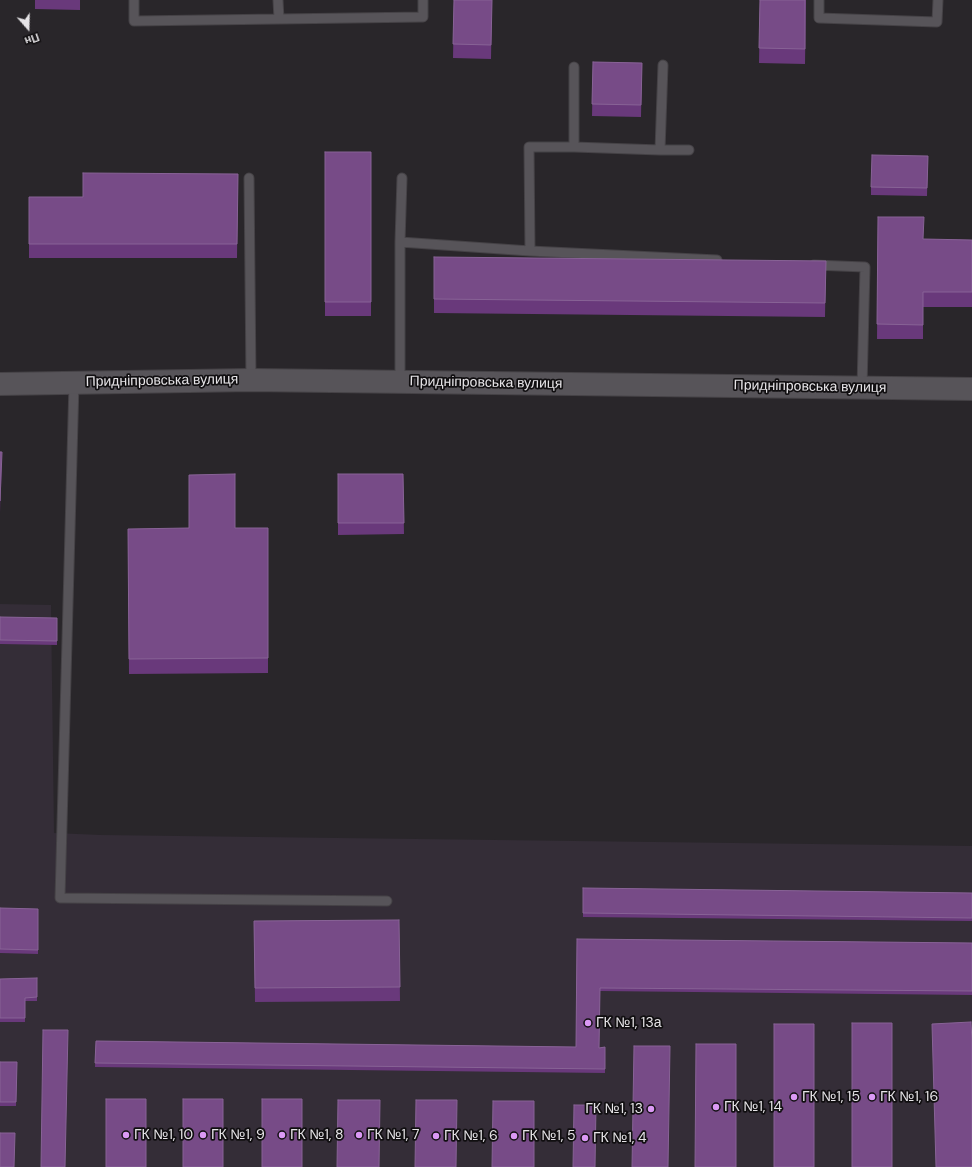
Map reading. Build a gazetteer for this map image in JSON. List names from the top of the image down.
{
  "streets": {
    "street": ["Придніпровська вулиця"]
  },
  "places": [
    "ГК №1, 13а",
    "ГК №1, 15",
    "ГК №1, 16",
    "ГК №1, 14",
    "ГК №1, 13",
    "ГК №1, 10",
    "ГК №1, 9",
    "ГК №1, 8",
    "ГК №1, 7",
    "ГК №1, 6",
    "ГК №1, 5",
    "ГК №1, 4"
  ],
  "north": "bottom"
}
